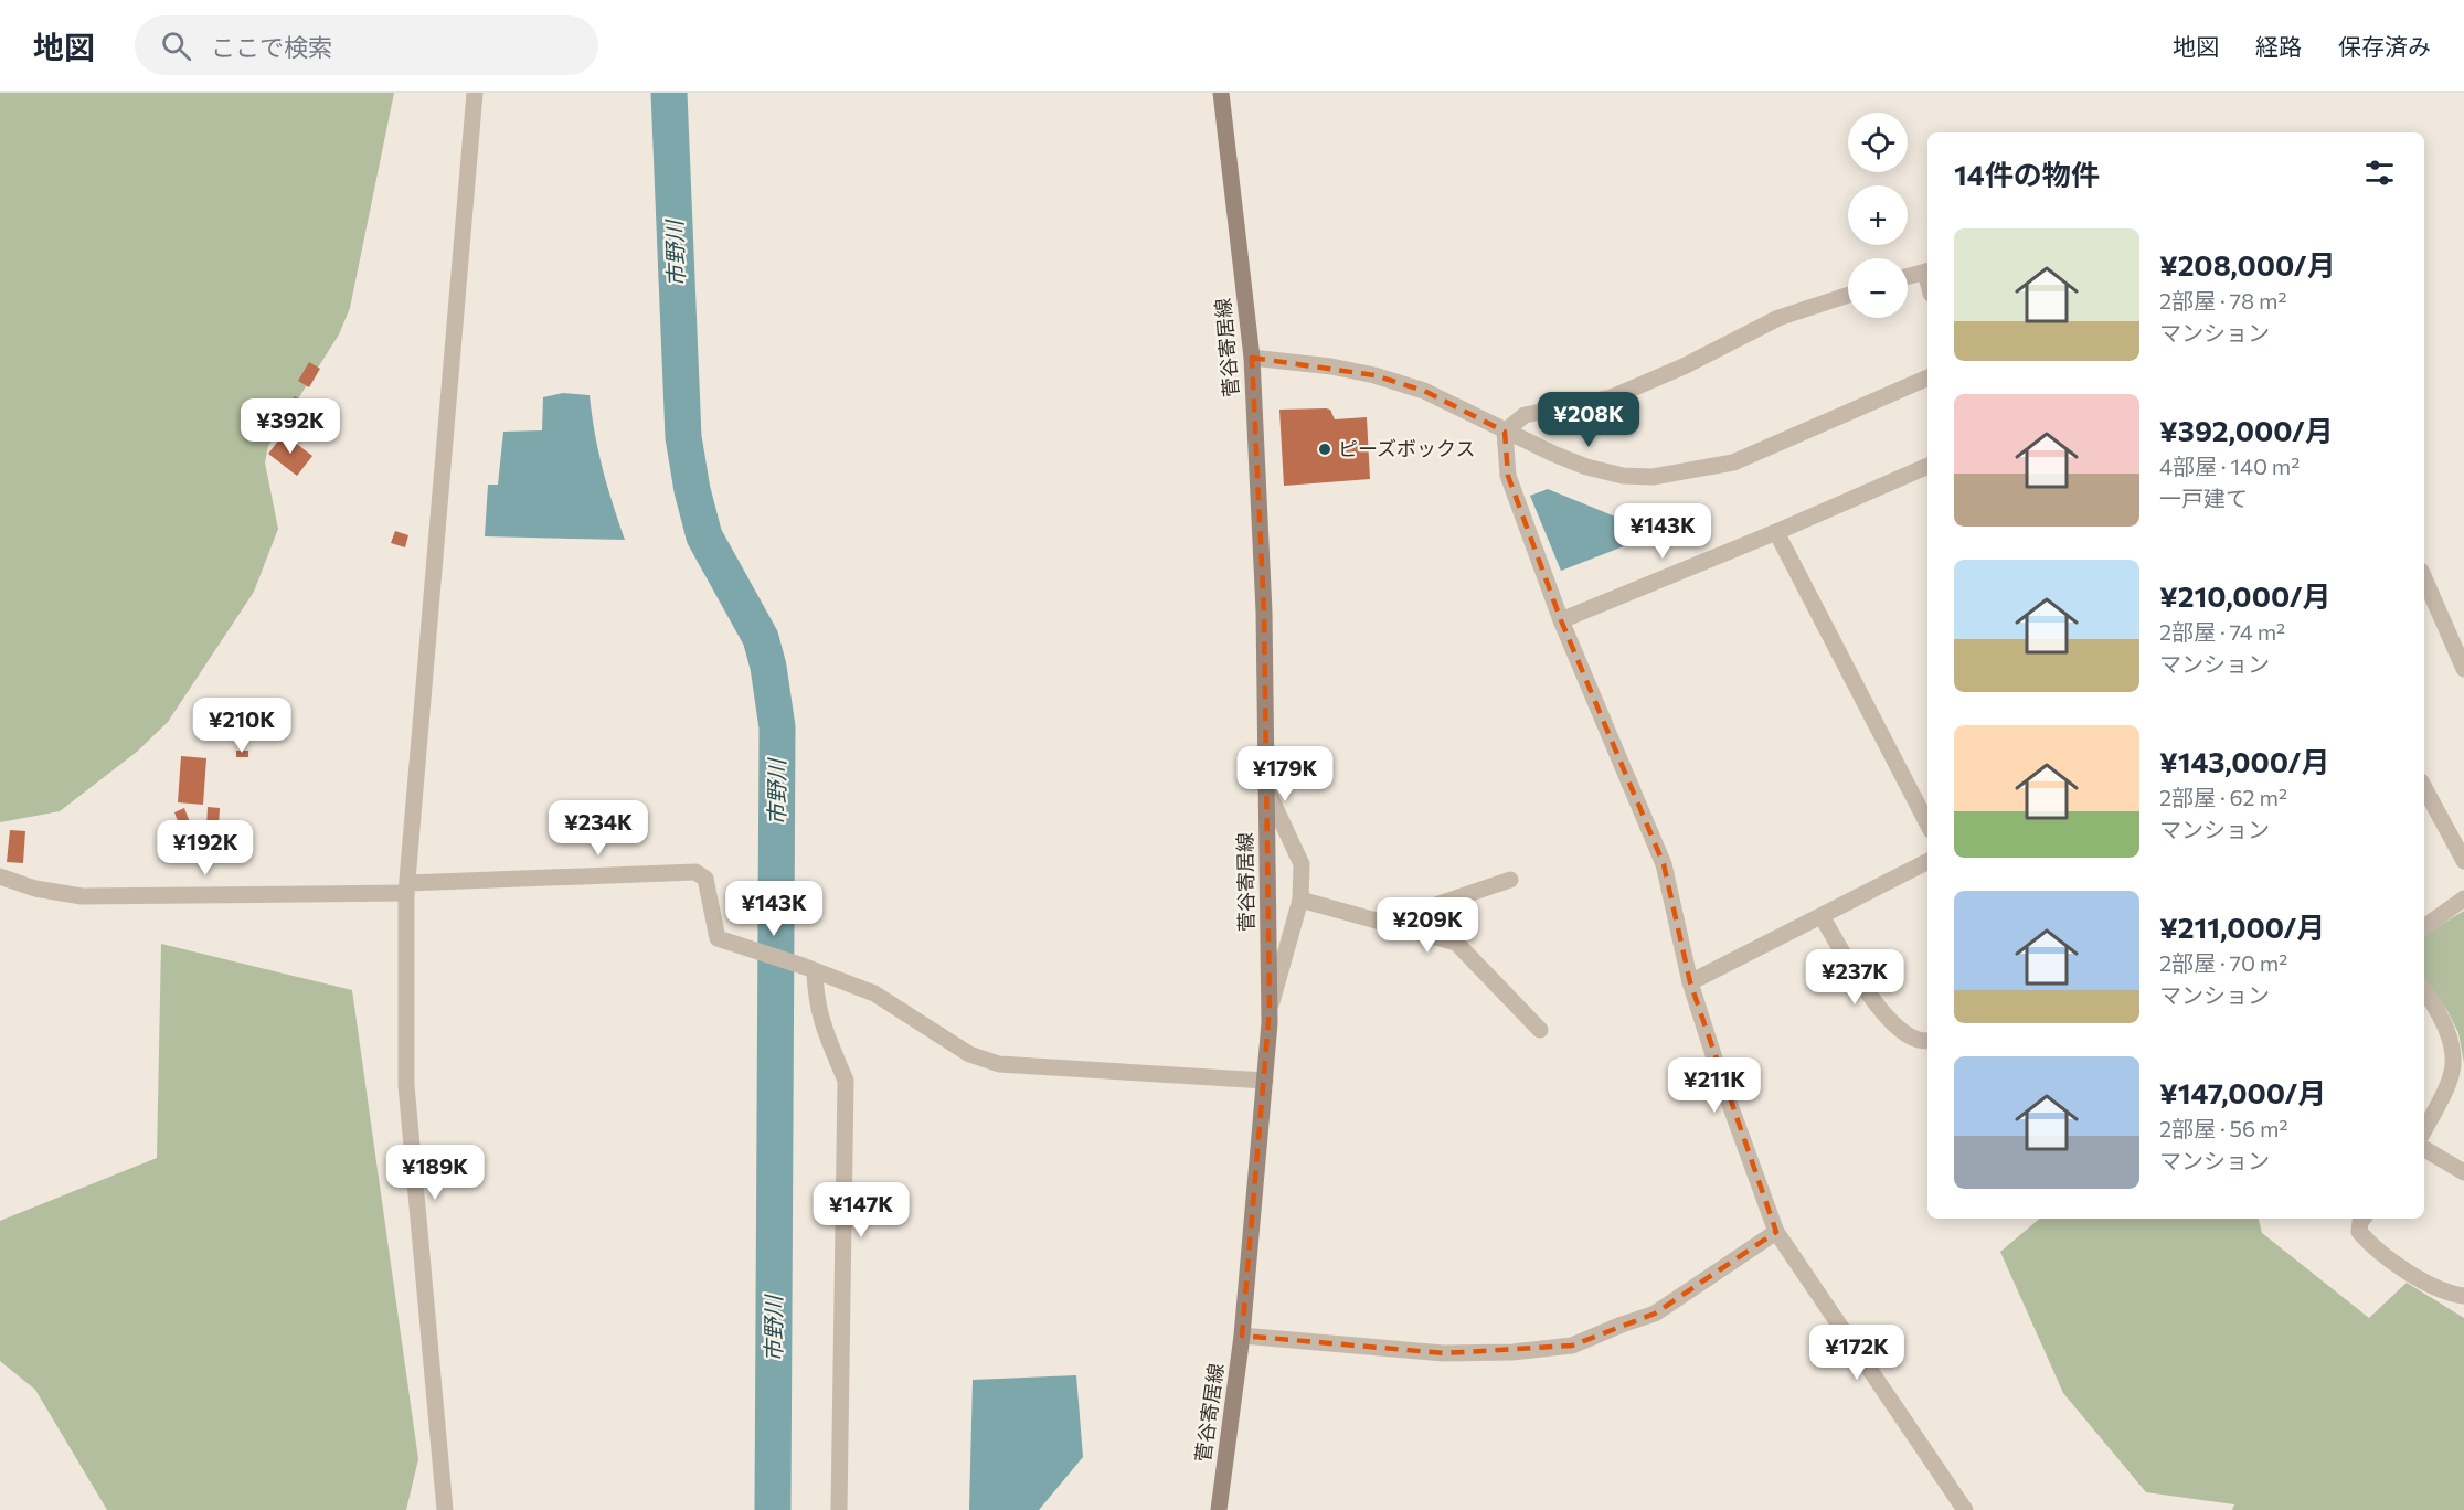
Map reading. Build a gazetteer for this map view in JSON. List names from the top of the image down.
{
  "streets": {
    "main road": ["菅谷寄居線"]
  },
  "water": ["市野川"],
  "places": ["ピーズボックス"],
  "page": {
    "header": "地図",
    "search": "ここで検索",
    "nav": ["地図", "経路", "保存済み"],
    "map_buttons": ["+", "−"],
    "heading": "14件の物件",
    "list": [
      {
        "name": "¥208,000/月",
        "note": "2部屋 · 78 m² · マンション"
      },
      {
        "name": "¥392,000/月",
        "note": "4部屋 · 140 m² · 一戸建て"
      },
      {
        "name": "¥210,000/月",
        "note": "2部屋 · 74 m² · マンション"
      },
      {
        "name": "¥143,000/月",
        "note": "2部屋 · 62 m² · マンション"
      },
      {
        "name": "¥211,000/月",
        "note": "2部屋 · 70 m² · マンション"
      },
      {
        "name": "¥147,000/月",
        "note": "2部屋 · 56 m² · マンション"
      }
    ],
    "price": [
      "¥208K",
      "¥392K",
      "¥143K",
      "¥210K",
      "¥179K",
      "¥234K",
      "¥192K",
      "¥143K",
      "¥209K",
      "¥237K",
      "¥211K",
      "¥189K",
      "¥147K",
      "¥172K"
    ]
  }
}
